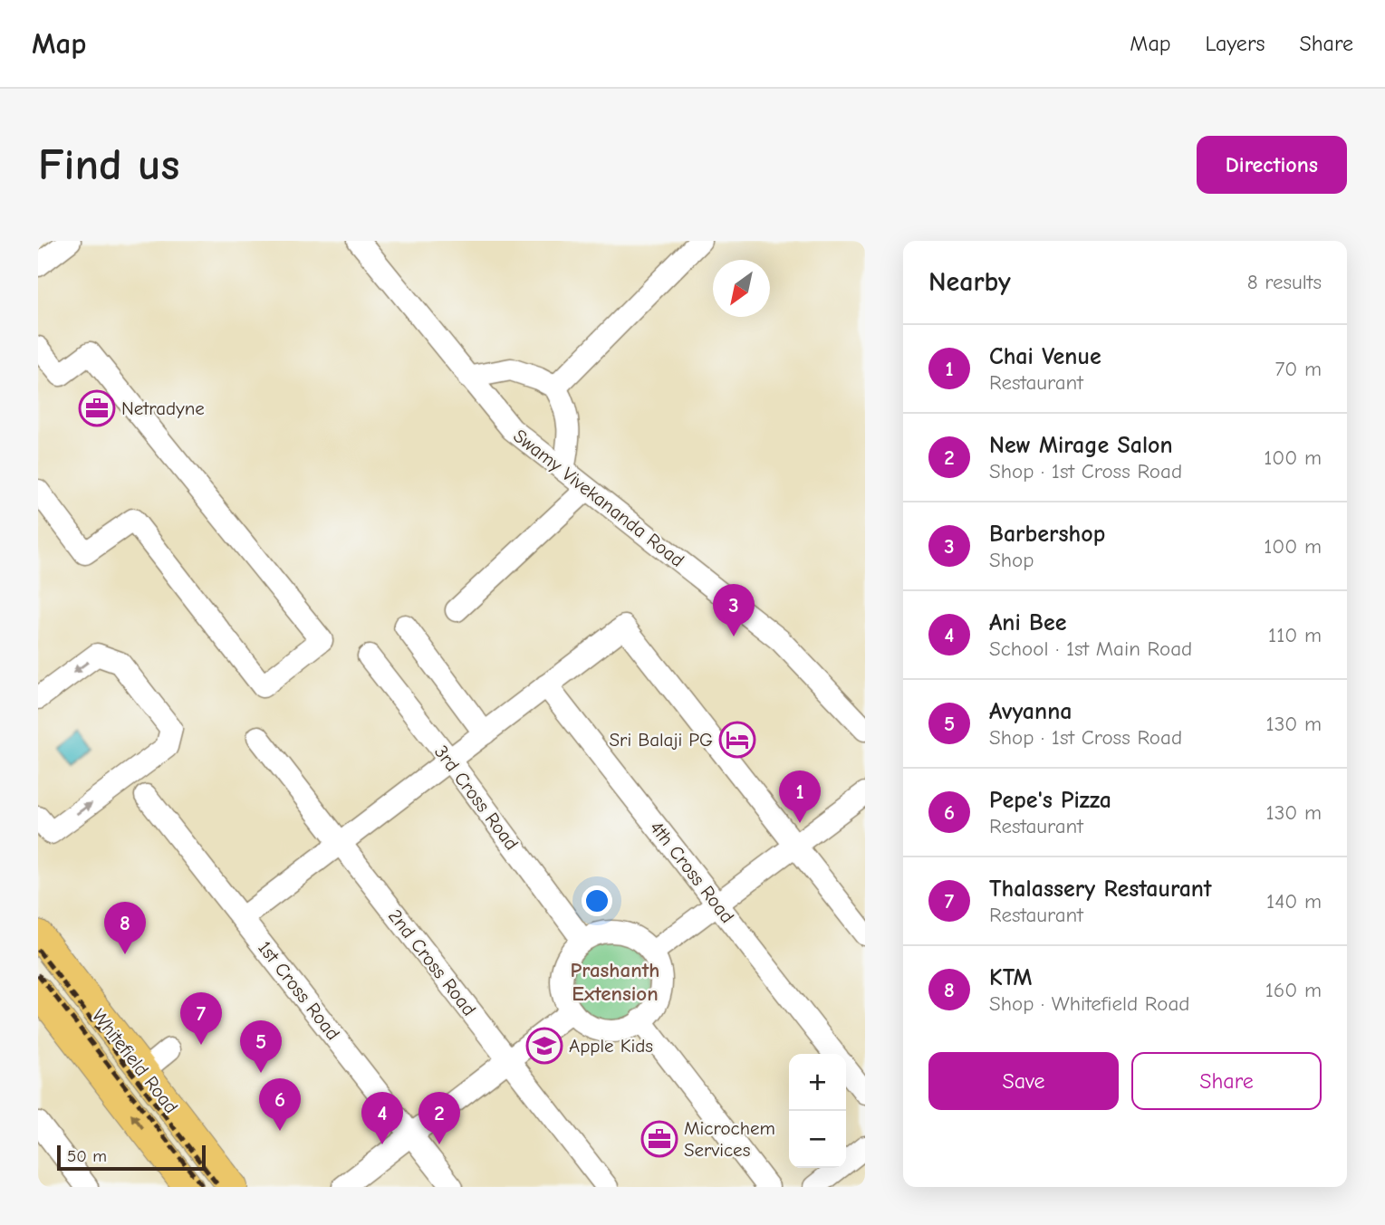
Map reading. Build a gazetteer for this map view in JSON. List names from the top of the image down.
{
  "streets": {
    "main road": ["Whitefield Road"],
    "street": [
      "Swamy Vivekananda Road",
      "3rd Cross Road",
      "4th Cross Road",
      "2nd Cross Road",
      "1st Cross Road"
    ]
  },
  "districts": ["Prashanth Extension"],
  "places": {
    "office": ["Netradyne", "Microchem Services"],
    "hotel": ["Sri Balaji PG"],
    "school or university": ["Apple Kids"]
  },
  "scale_bar": "50 m",
  "north": "bottom left",
  "page": {
    "header": "Map",
    "nav": ["Map", "Layers", "Share"],
    "buttons": [
      "Directions",
      ["Save", "Share"]
    ],
    "title": "Find us",
    "heading": ["Nearby", "8 results"],
    "list": [
      {
        "mark": "1",
        "name": "Chai Venue",
        "note": "Restaurant",
        "value": "70 m"
      },
      {
        "mark": "2",
        "name": "New Mirage Salon",
        "note": "Shop · 1st Cross Road",
        "value": "100 m"
      },
      {
        "mark": "3",
        "name": "Barbershop",
        "note": "Shop",
        "value": "100 m"
      },
      {
        "mark": "4",
        "name": "Ani Bee",
        "note": "School · 1st Main Road",
        "value": "110 m"
      },
      {
        "mark": "5",
        "name": "Avyanna",
        "note": "Shop · 1st Cross Road",
        "value": "130 m"
      },
      {
        "mark": "6",
        "name": "Pepe's Pizza",
        "note": "Restaurant",
        "value": "130 m"
      },
      {
        "mark": "7",
        "name": "Thalassery Restaurant",
        "note": "Restaurant",
        "value": "140 m"
      },
      {
        "mark": "8",
        "name": "KTM",
        "note": "Shop · Whitefield Road",
        "value": "160 m"
      }
    ],
    "pins": [
      "3",
      "1",
      "8",
      "7",
      "5",
      "6",
      "2",
      "4"
    ],
    "map_buttons": ["+", "−"],
    "scale": "50 m"
  }
}
